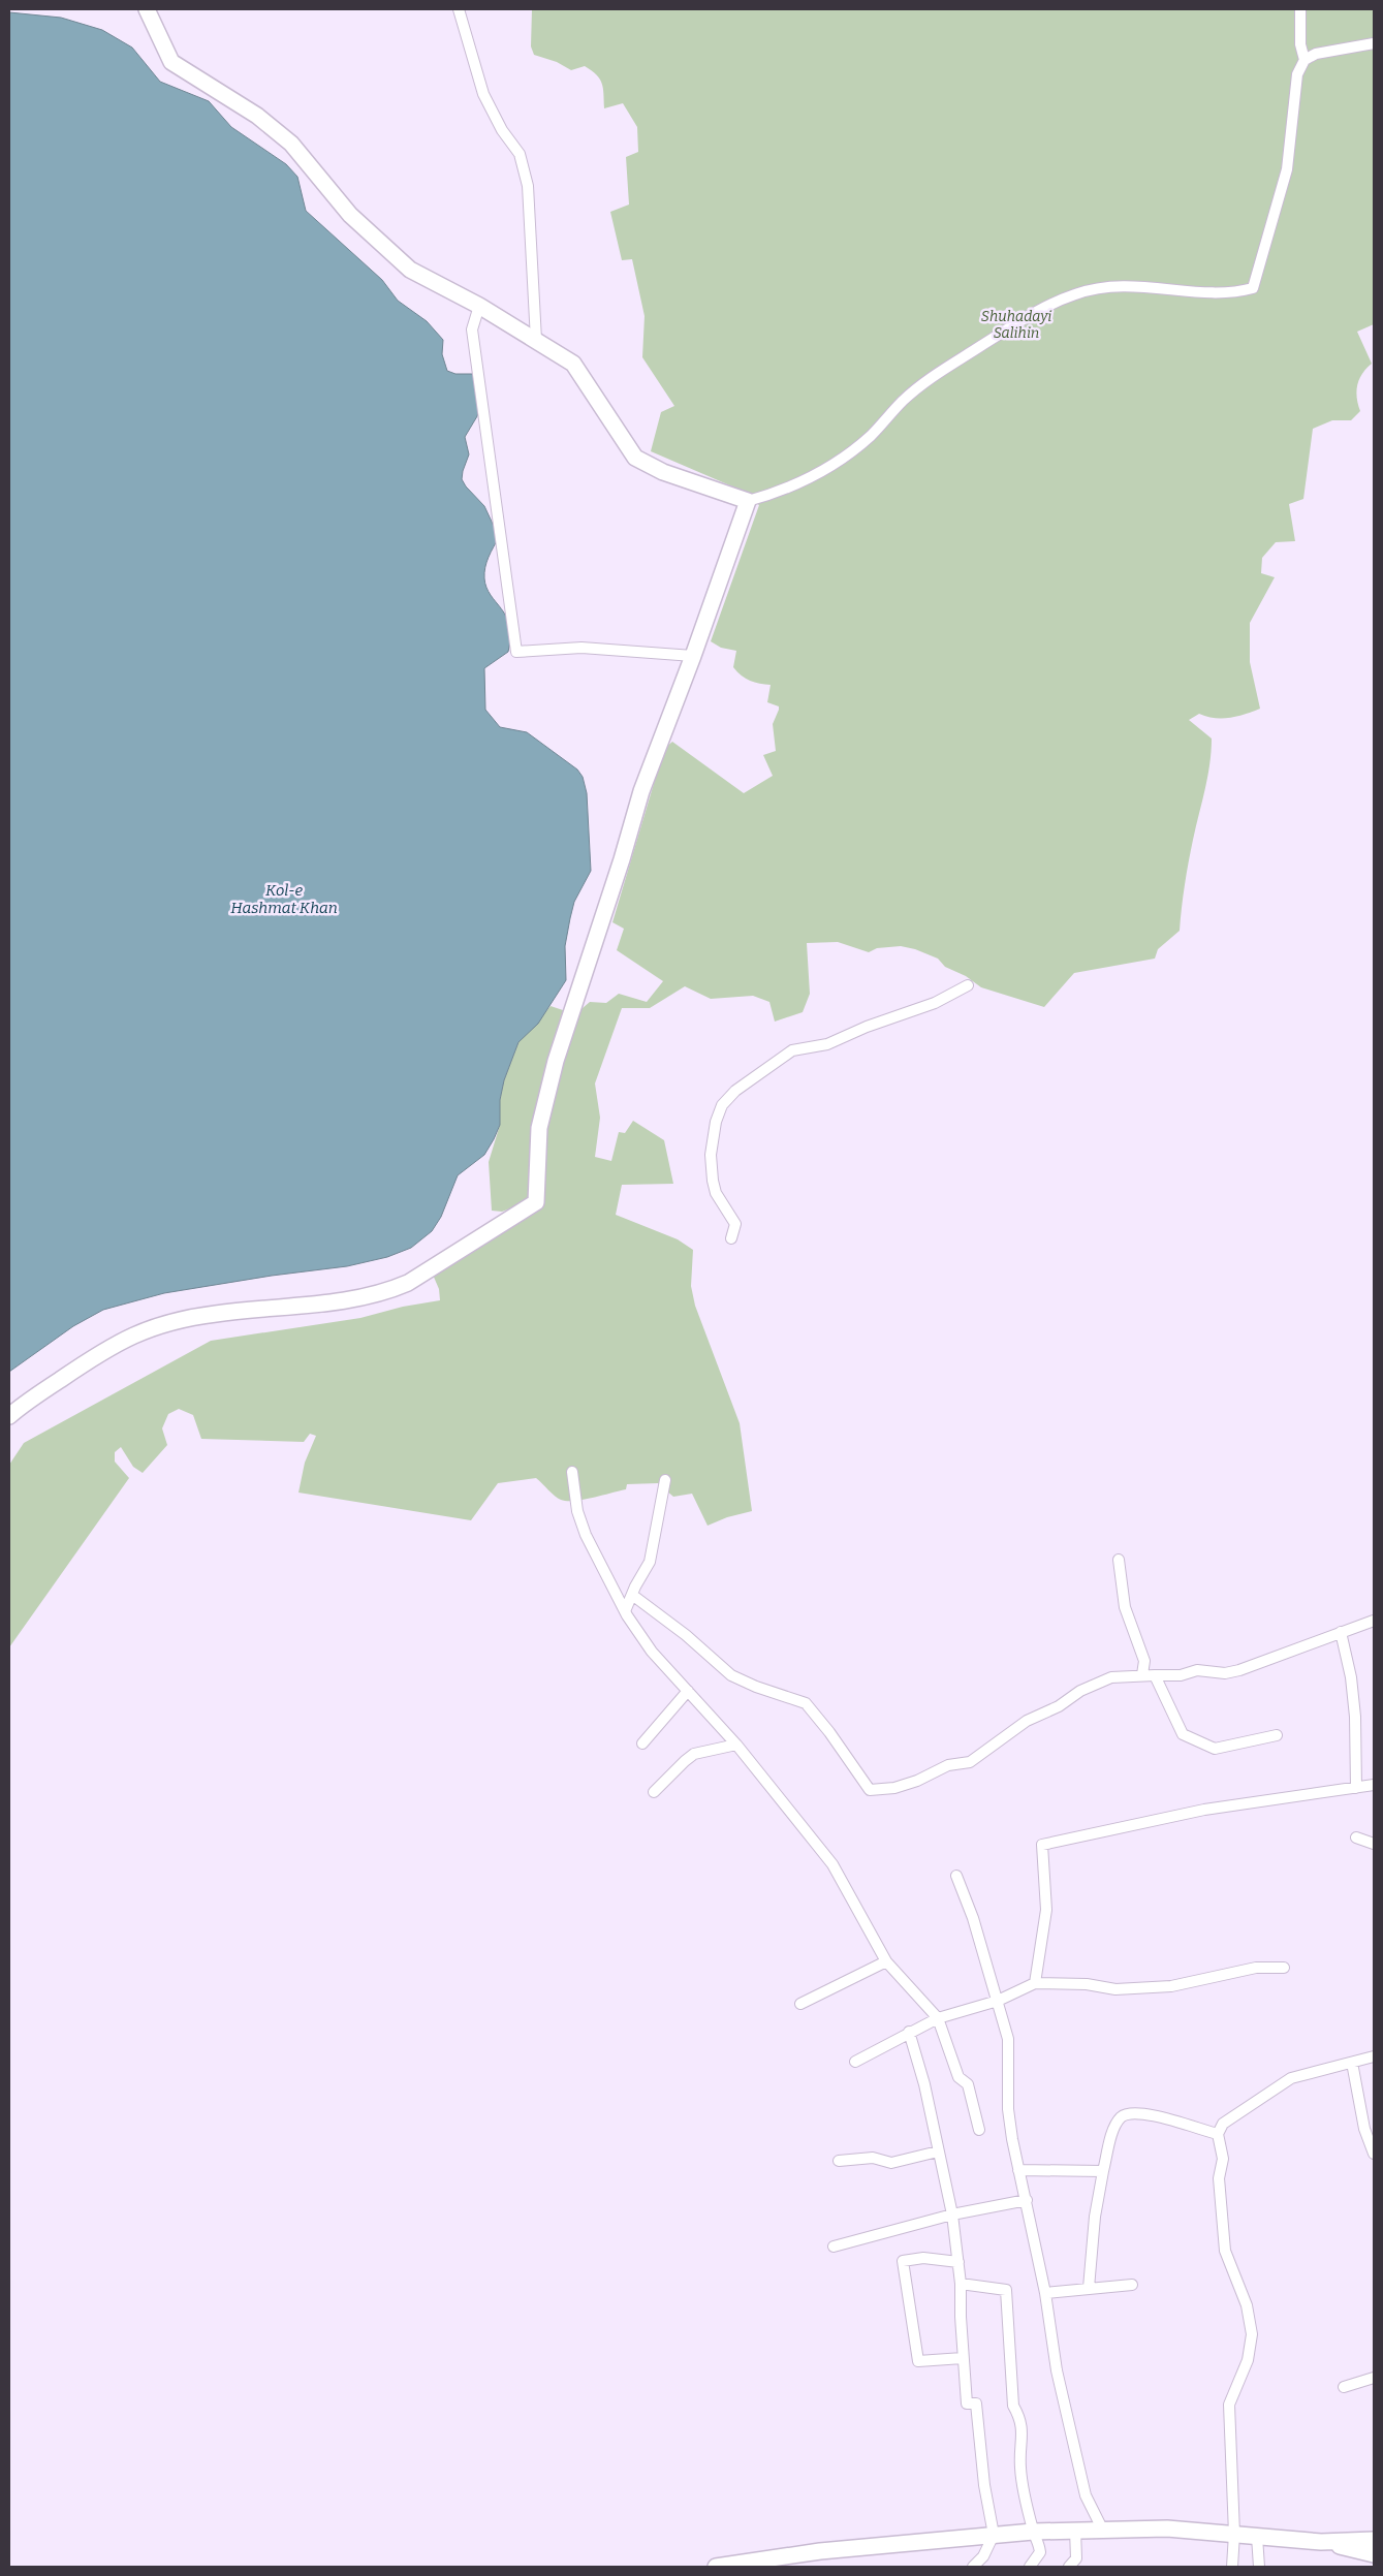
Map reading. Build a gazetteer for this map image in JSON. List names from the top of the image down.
{
  "water": ["Kol-e Hashmat Khan"],
  "parks": ["Shuhadayi Salihin"]
}
